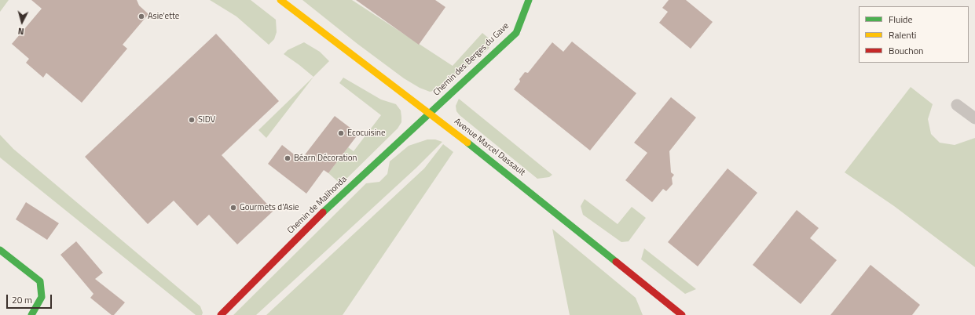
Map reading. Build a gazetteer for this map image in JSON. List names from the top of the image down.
{
  "streets": {
    "street": ["Chemin des Berges du Gave", "Avenue Marcel Dassault", "Chemin de Malihonda"]
  },
  "crossings": [
    ["Chemin des Berges du Gave", "Avenue Marcel Dassault"],
    ["Chemin des Berges du Gave", "Chemin de Malihonda"],
    ["Avenue Marcel Dassault", "Chemin de Malihonda"]
  ],
  "places": [
    "Asie'ette",
    "SIDV",
    "Ecocuisine",
    "Béarn Décoration",
    "Gourmets d'Asie"
  ],
  "legend": ["Fluide", "Ralenti", "Bouchon"],
  "scale_bar": "20 m",
  "north": "bottom"
}
